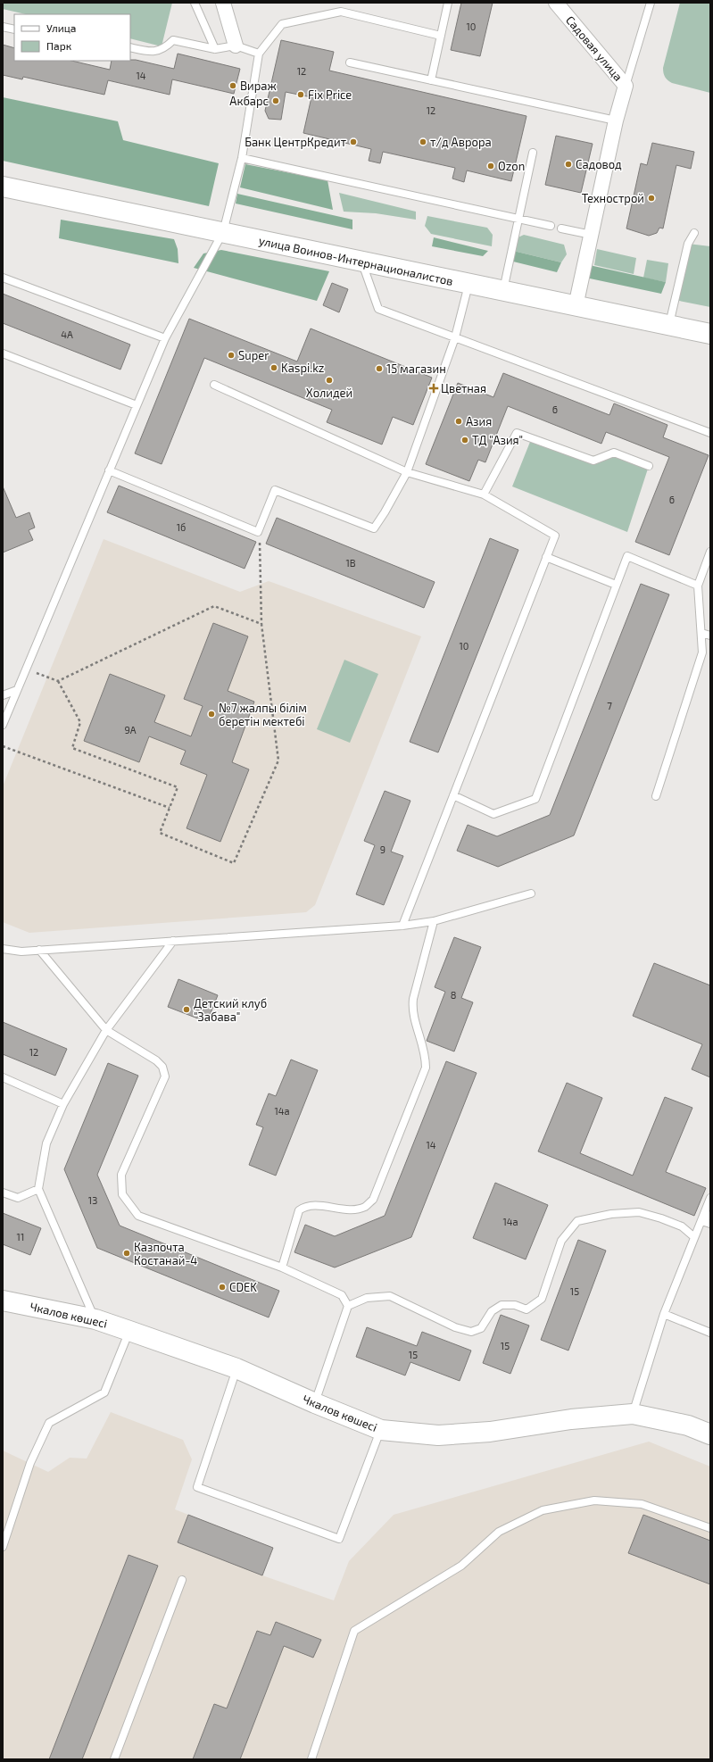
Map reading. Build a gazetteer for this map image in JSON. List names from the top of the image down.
{
  "streets": {
    "street": ["Садовая улица", "улица Воинов-Интернационалистов", "Чкалов көшесі"]
  },
  "crossings": [
    ["Садовая улица", "улица Воинов-Интернационалистов"]
  ],
  "places": {
    "other": [
      "Вираж",
      "Fix Price",
      "Акбарс",
      "Банк ЦентрКредит",
      "т/д Аврора",
      "Садовод",
      "Ozon",
      "Технострой",
      "Super",
      "Kaspi.kz",
      "15 магазин",
      "Холидей",
      "Азия",
      "ТД \"Азия\"",
      "№7 жалпы білім беретін мектебі",
      "Детский клуб \"Забава\"",
      "Казпочта Костанай-4",
      "CDEK"
    ],
    "health": ["Цветная"]
  },
  "house_numbers": [
    "10",
    "12",
    "14",
    "12",
    "4А",
    "6",
    "6",
    "1б",
    "1В",
    "10",
    "7",
    "9А",
    "9",
    "8",
    "12",
    "14а",
    "14",
    "13",
    "14а",
    "11",
    "15",
    "15",
    "15"
  ],
  "legend": ["Улица", "Парк"]
}
